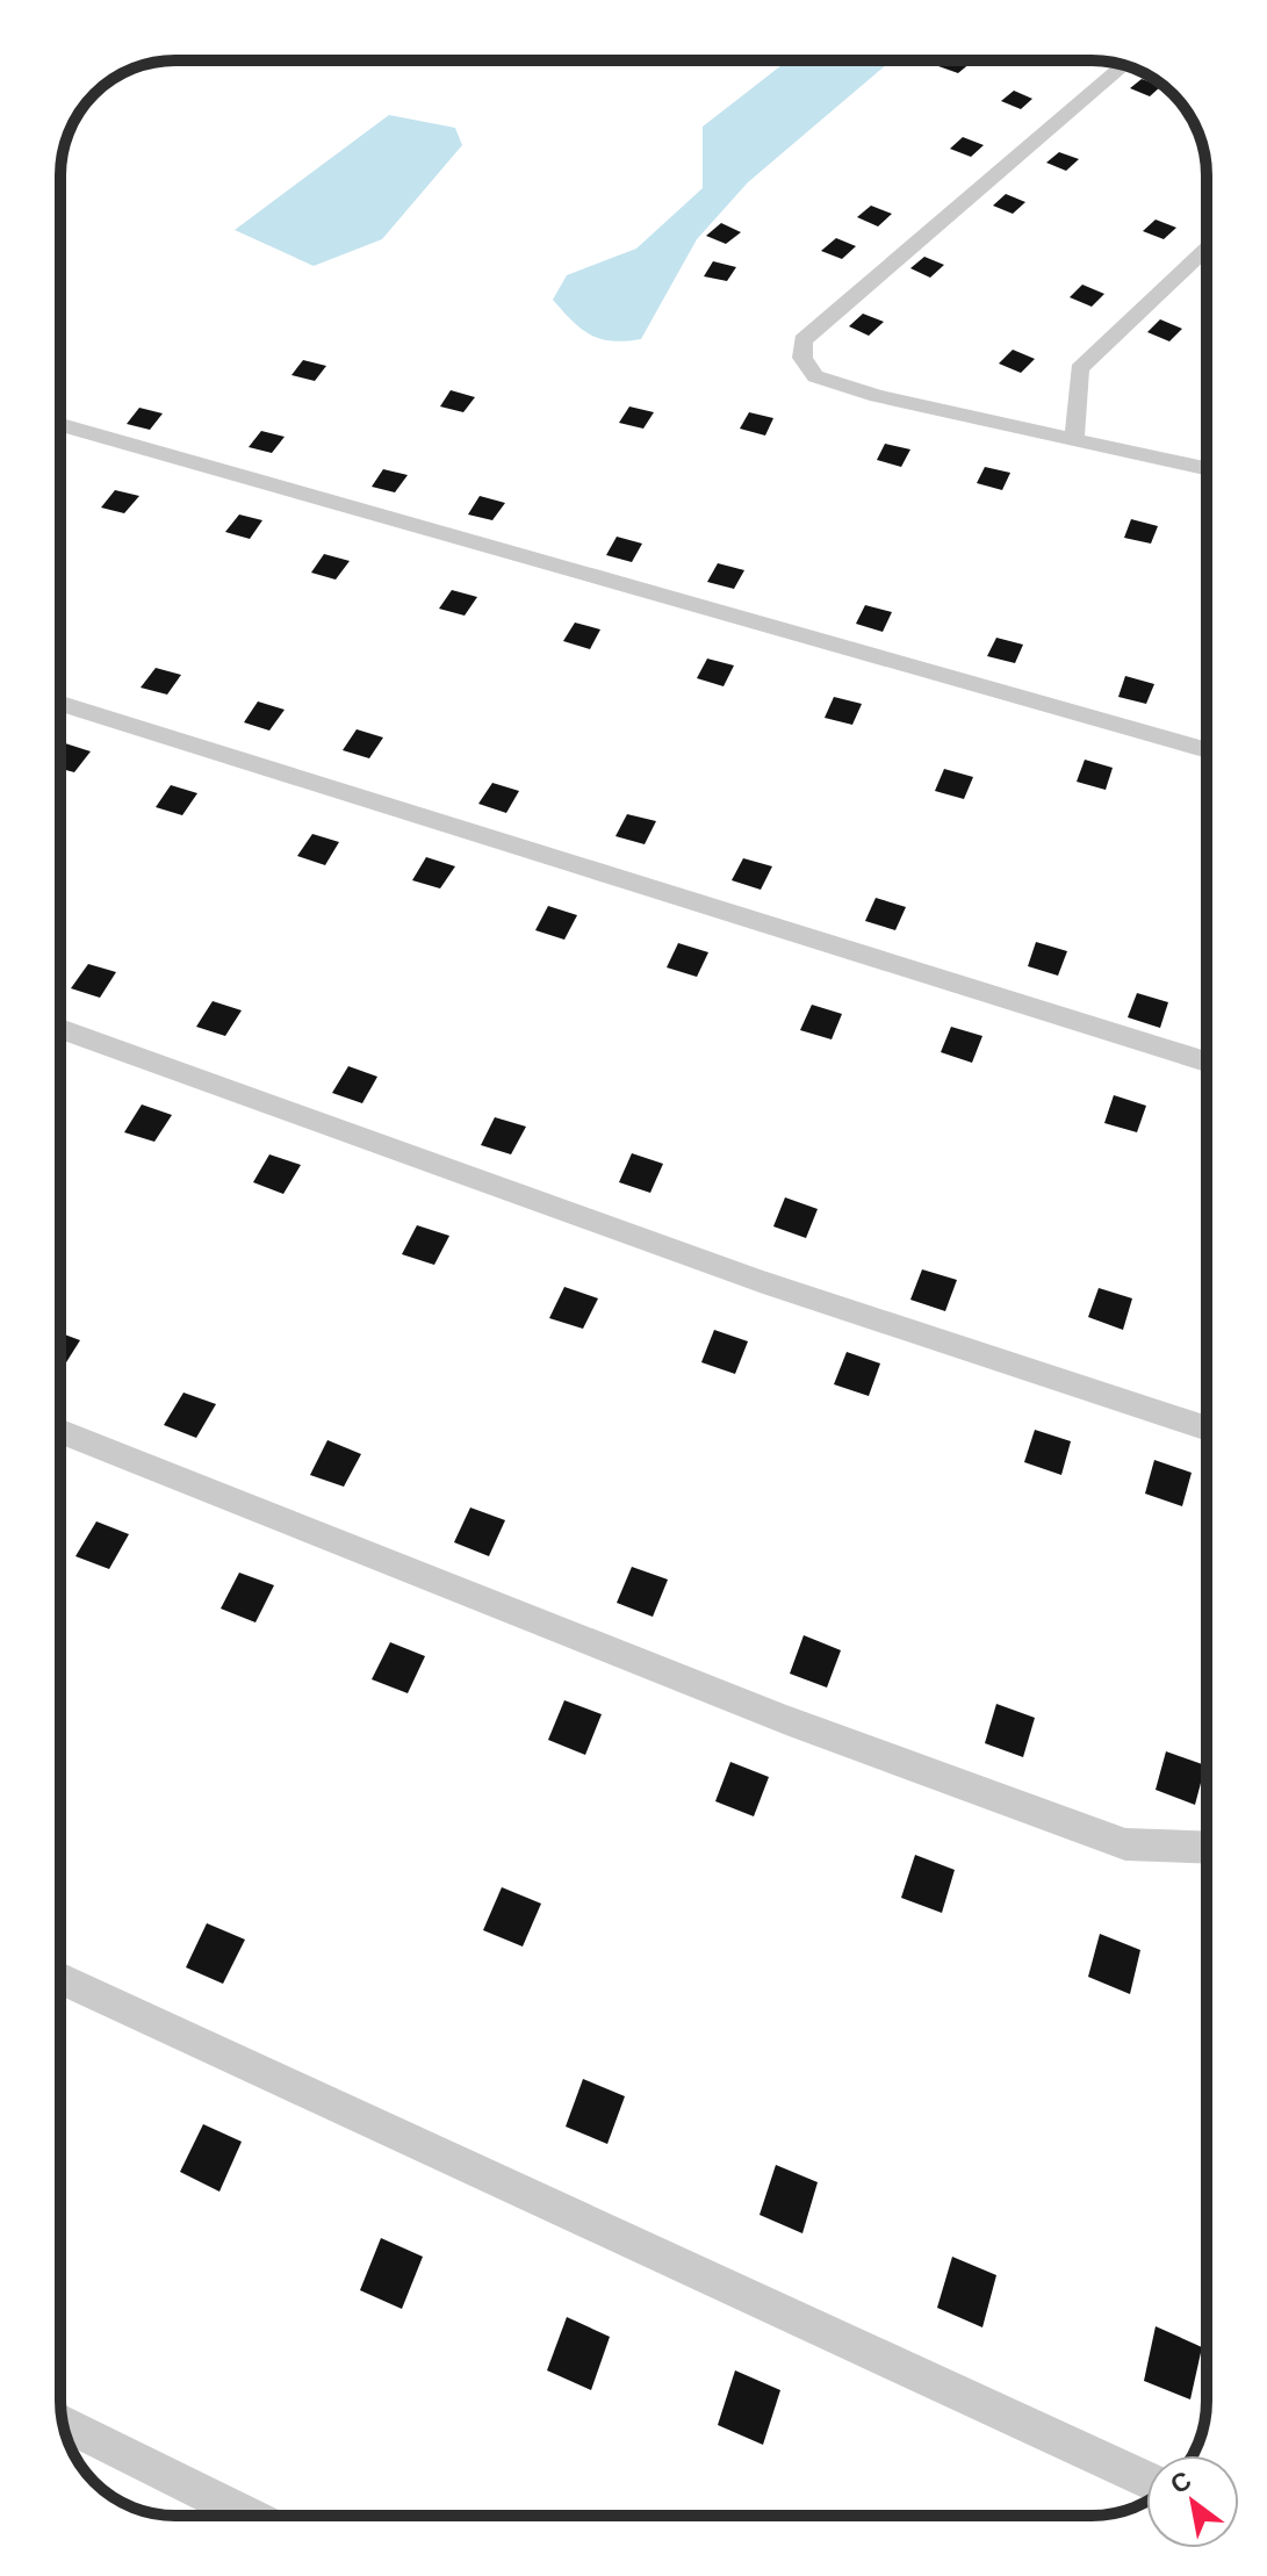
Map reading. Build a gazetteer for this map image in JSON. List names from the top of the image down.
{
  "north": "top left"
}
